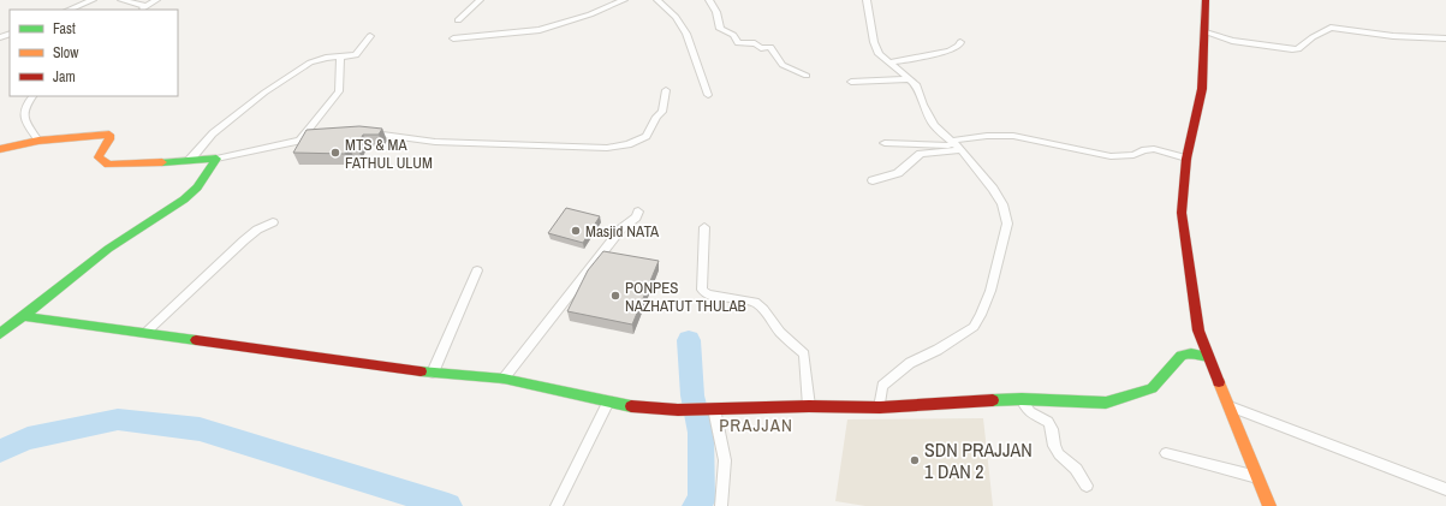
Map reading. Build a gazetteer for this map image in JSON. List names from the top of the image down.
{
  "districts": ["PRAJJAN"],
  "places": [
    "MTS & MA FATHUL ULUM",
    "Masjid NATA",
    "PONPES NAZHATUT THULAB",
    "SDN PRAJJAN 1 DAN 2"
  ],
  "legend": ["Fast", "Slow", "Jam"]
}
